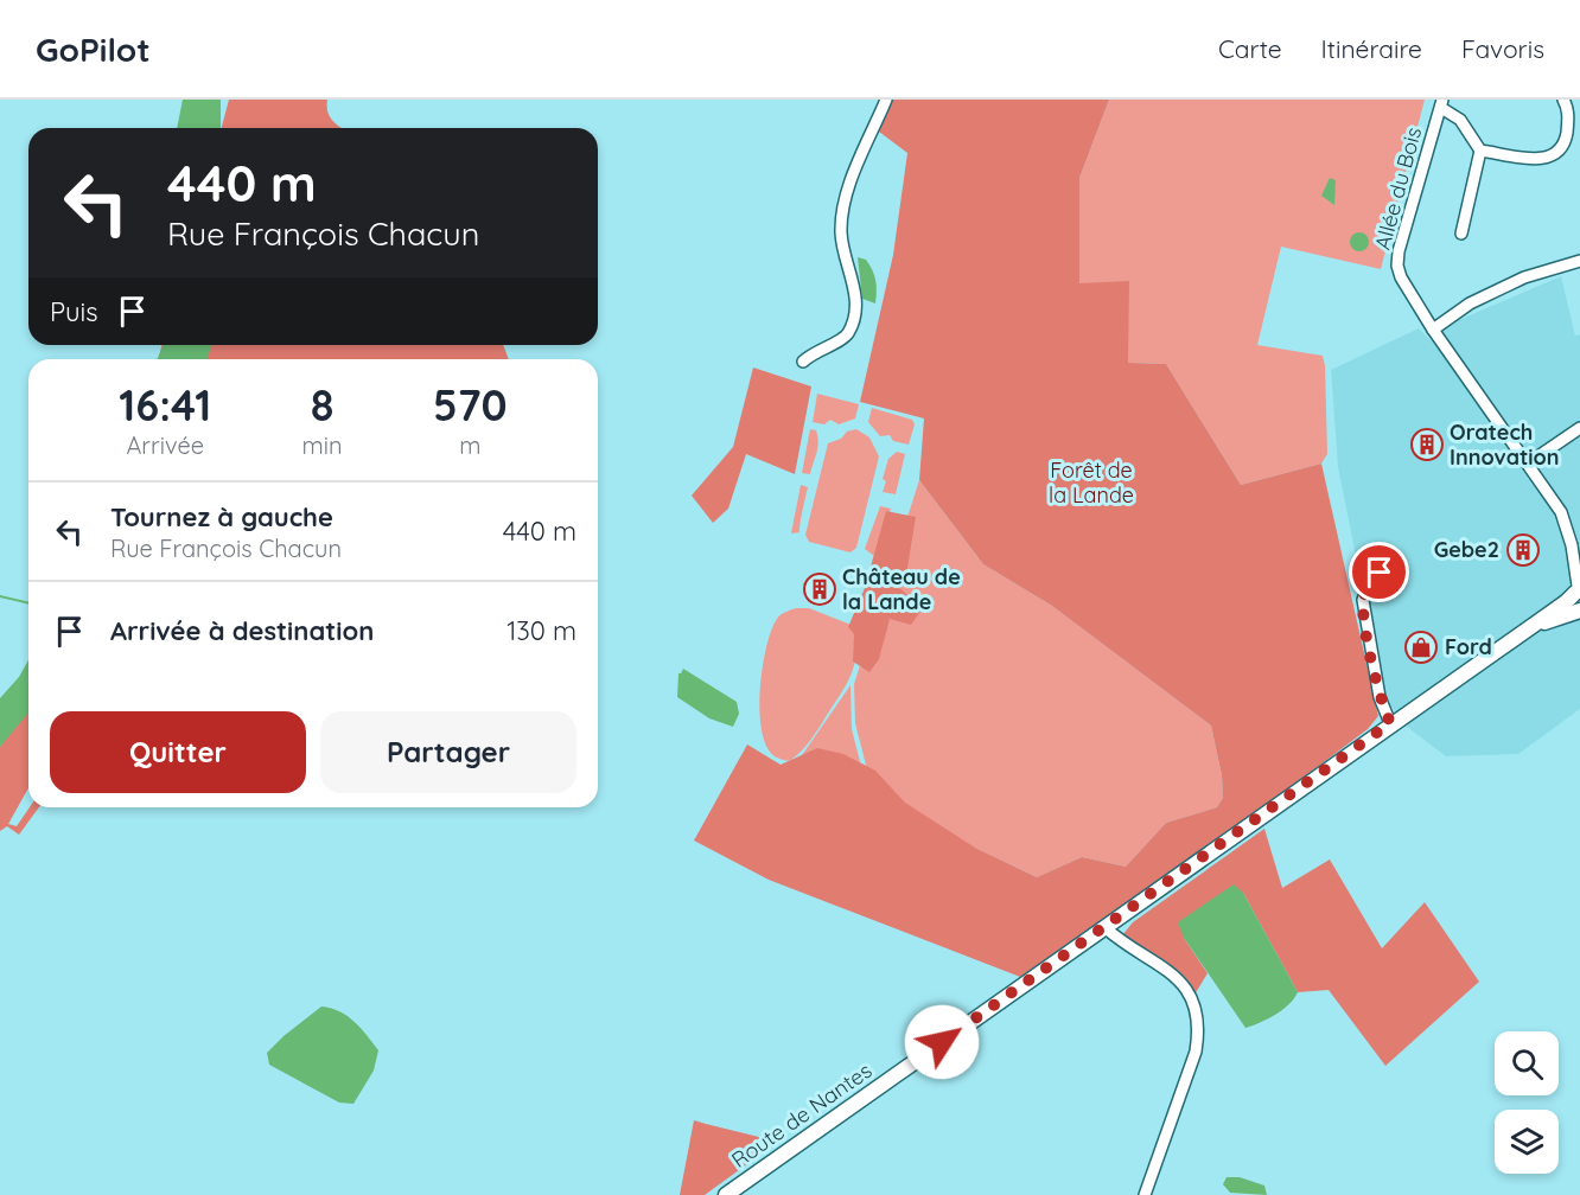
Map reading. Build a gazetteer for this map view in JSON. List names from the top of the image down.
{
  "streets": {
    "main road": ["Route de Nantes"],
    "street": ["Allée du Bois"]
  },
  "parks": ["Forêt de la Lande"],
  "places": {
    "building": ["Oratech Innovation", "Gebe2", "Château de la Lande"],
    "shop": ["Ford"]
  },
  "page": {
    "header": "GoPilot",
    "nav": ["Carte", "Itinéraire", "Favoris"],
    "turn": ["440 m", "Rue François Chacun"],
    "then": "Puis",
    "eta": [
      "16:41",
      "Arrivée",
      "8",
      "min",
      "570",
      "m"
    ],
    "list": [
      {
        "name": "Tournez à gauche",
        "note": "Rue François Chacun",
        "value": "440 m"
      },
      {
        "name": "Arrivée à destination",
        "value": "130 m"
      }
    ],
    "buttons": ["Quitter", "Partager"]
  }
}
